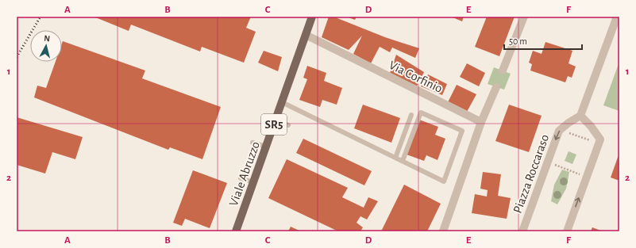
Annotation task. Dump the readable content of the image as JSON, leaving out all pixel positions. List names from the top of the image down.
{
  "streets": {
    "main road": ["SR5", "Viale Abruzzo"],
    "street": ["Via Corfinio", "Piazza Roccaraso"]
  },
  "crossings": [
    ["Via Corfinio", "Viale Abruzzo"]
  ],
  "one_way": ["Piazza Roccaraso"],
  "scale_bar": "50 m",
  "north": "top",
  "grid": {
    "columns": [
      "A",
      "B",
      "C",
      "D",
      "E",
      "F"
    ],
    "rows": ["1", "2"]
  }
}
